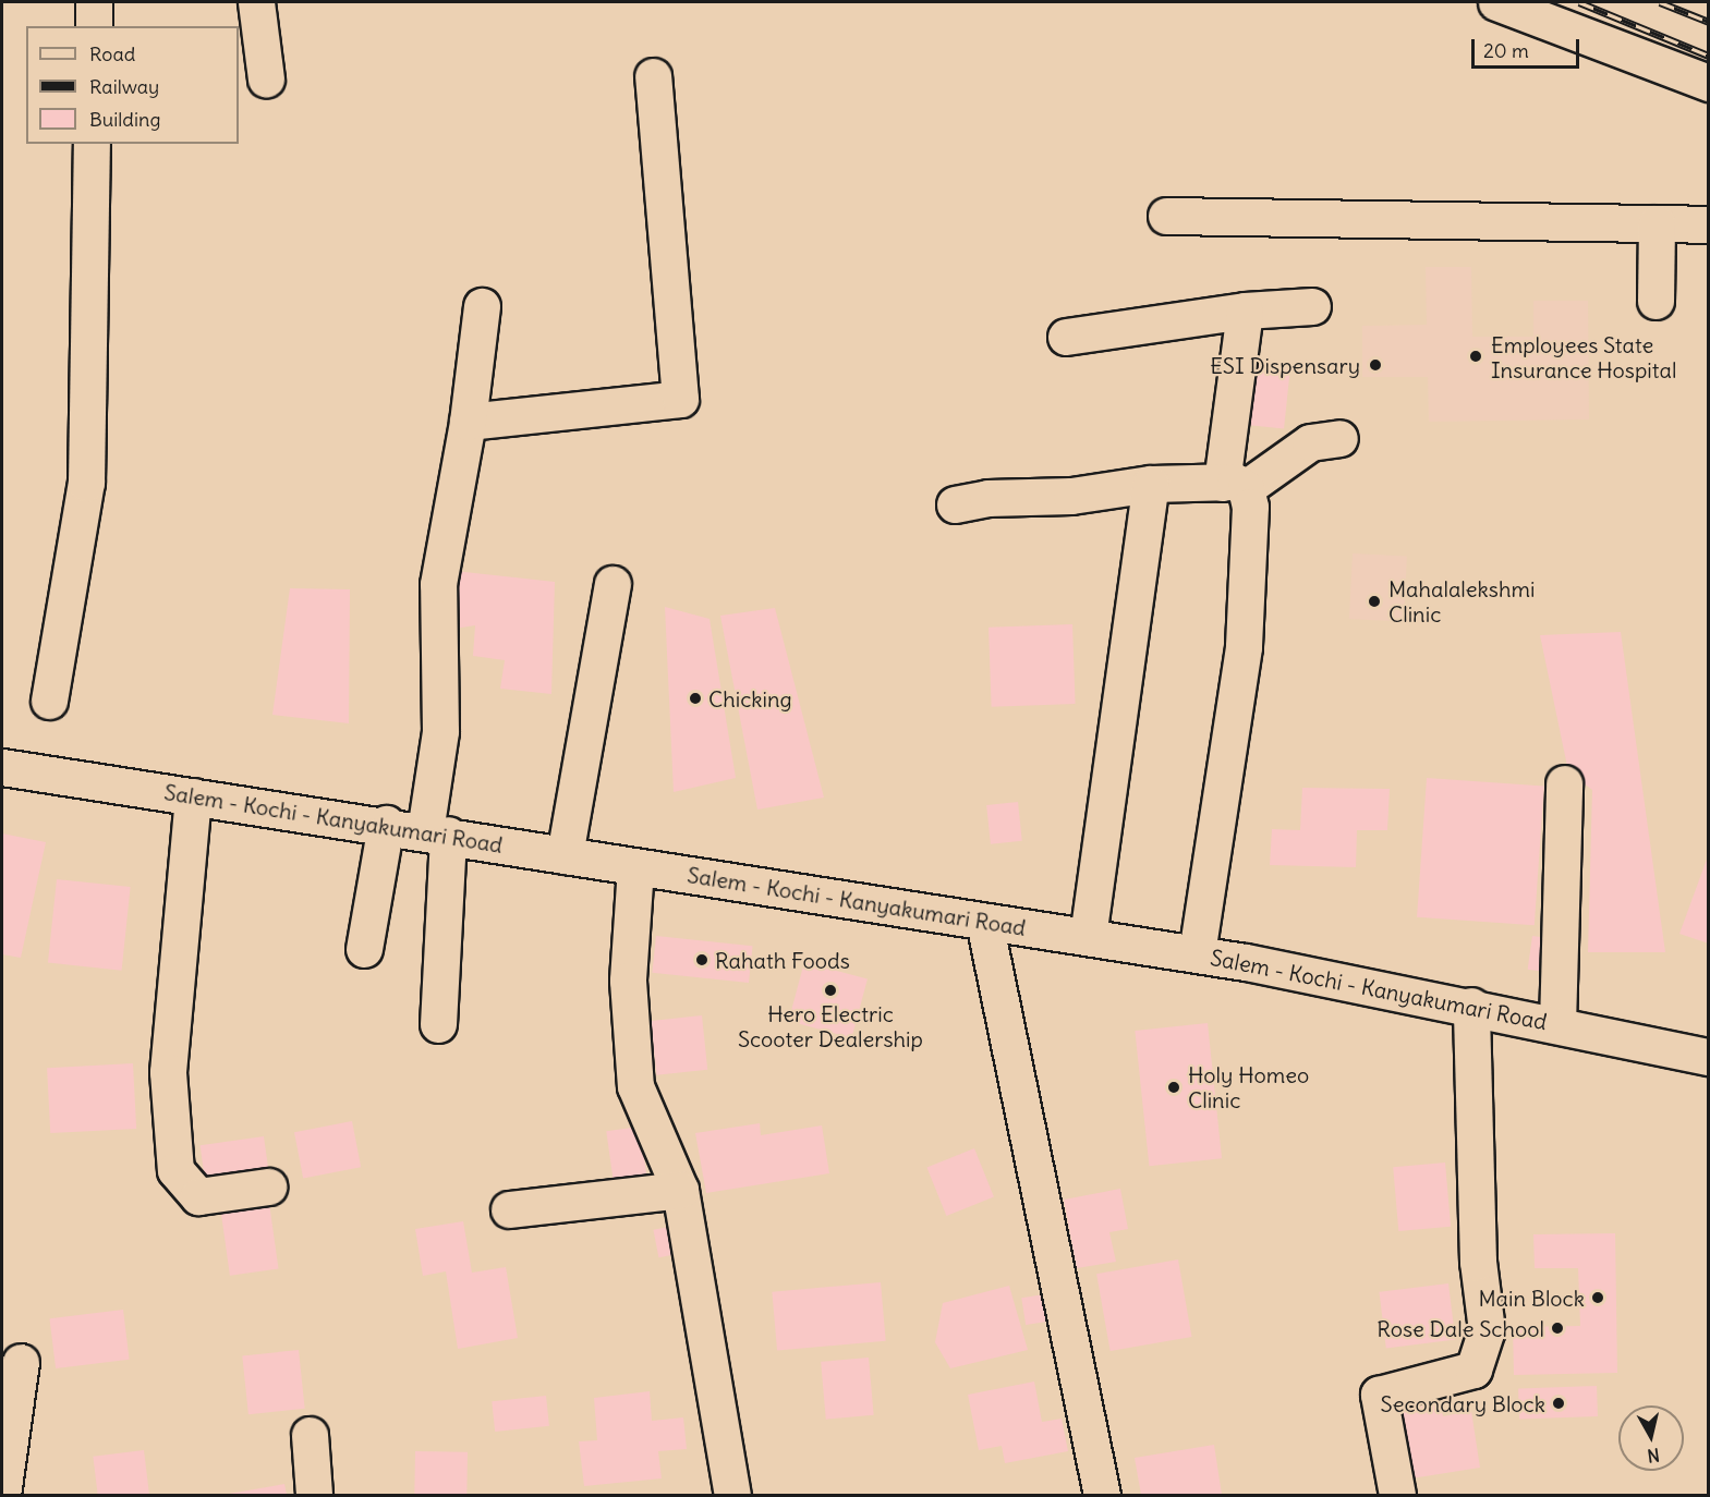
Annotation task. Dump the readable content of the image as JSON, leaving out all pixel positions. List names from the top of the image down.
{
  "streets": {
    "street": ["Salem - Kochi - Kanyakumari Road"]
  },
  "places": [
    "Employees State Insurance Hospital",
    "ESI Dispensary",
    "Mahalalekshmi Clinic",
    "Chicking",
    "Rahath Foods",
    "Hero Electric Scooter Dealership",
    "Holy Homeo Clinic",
    "Main Block",
    "Rose Dale School",
    "Secondary Block"
  ],
  "legend": ["Road", "Railway", "Building"],
  "scale_bar": "20 m",
  "north": "bottom"
}
